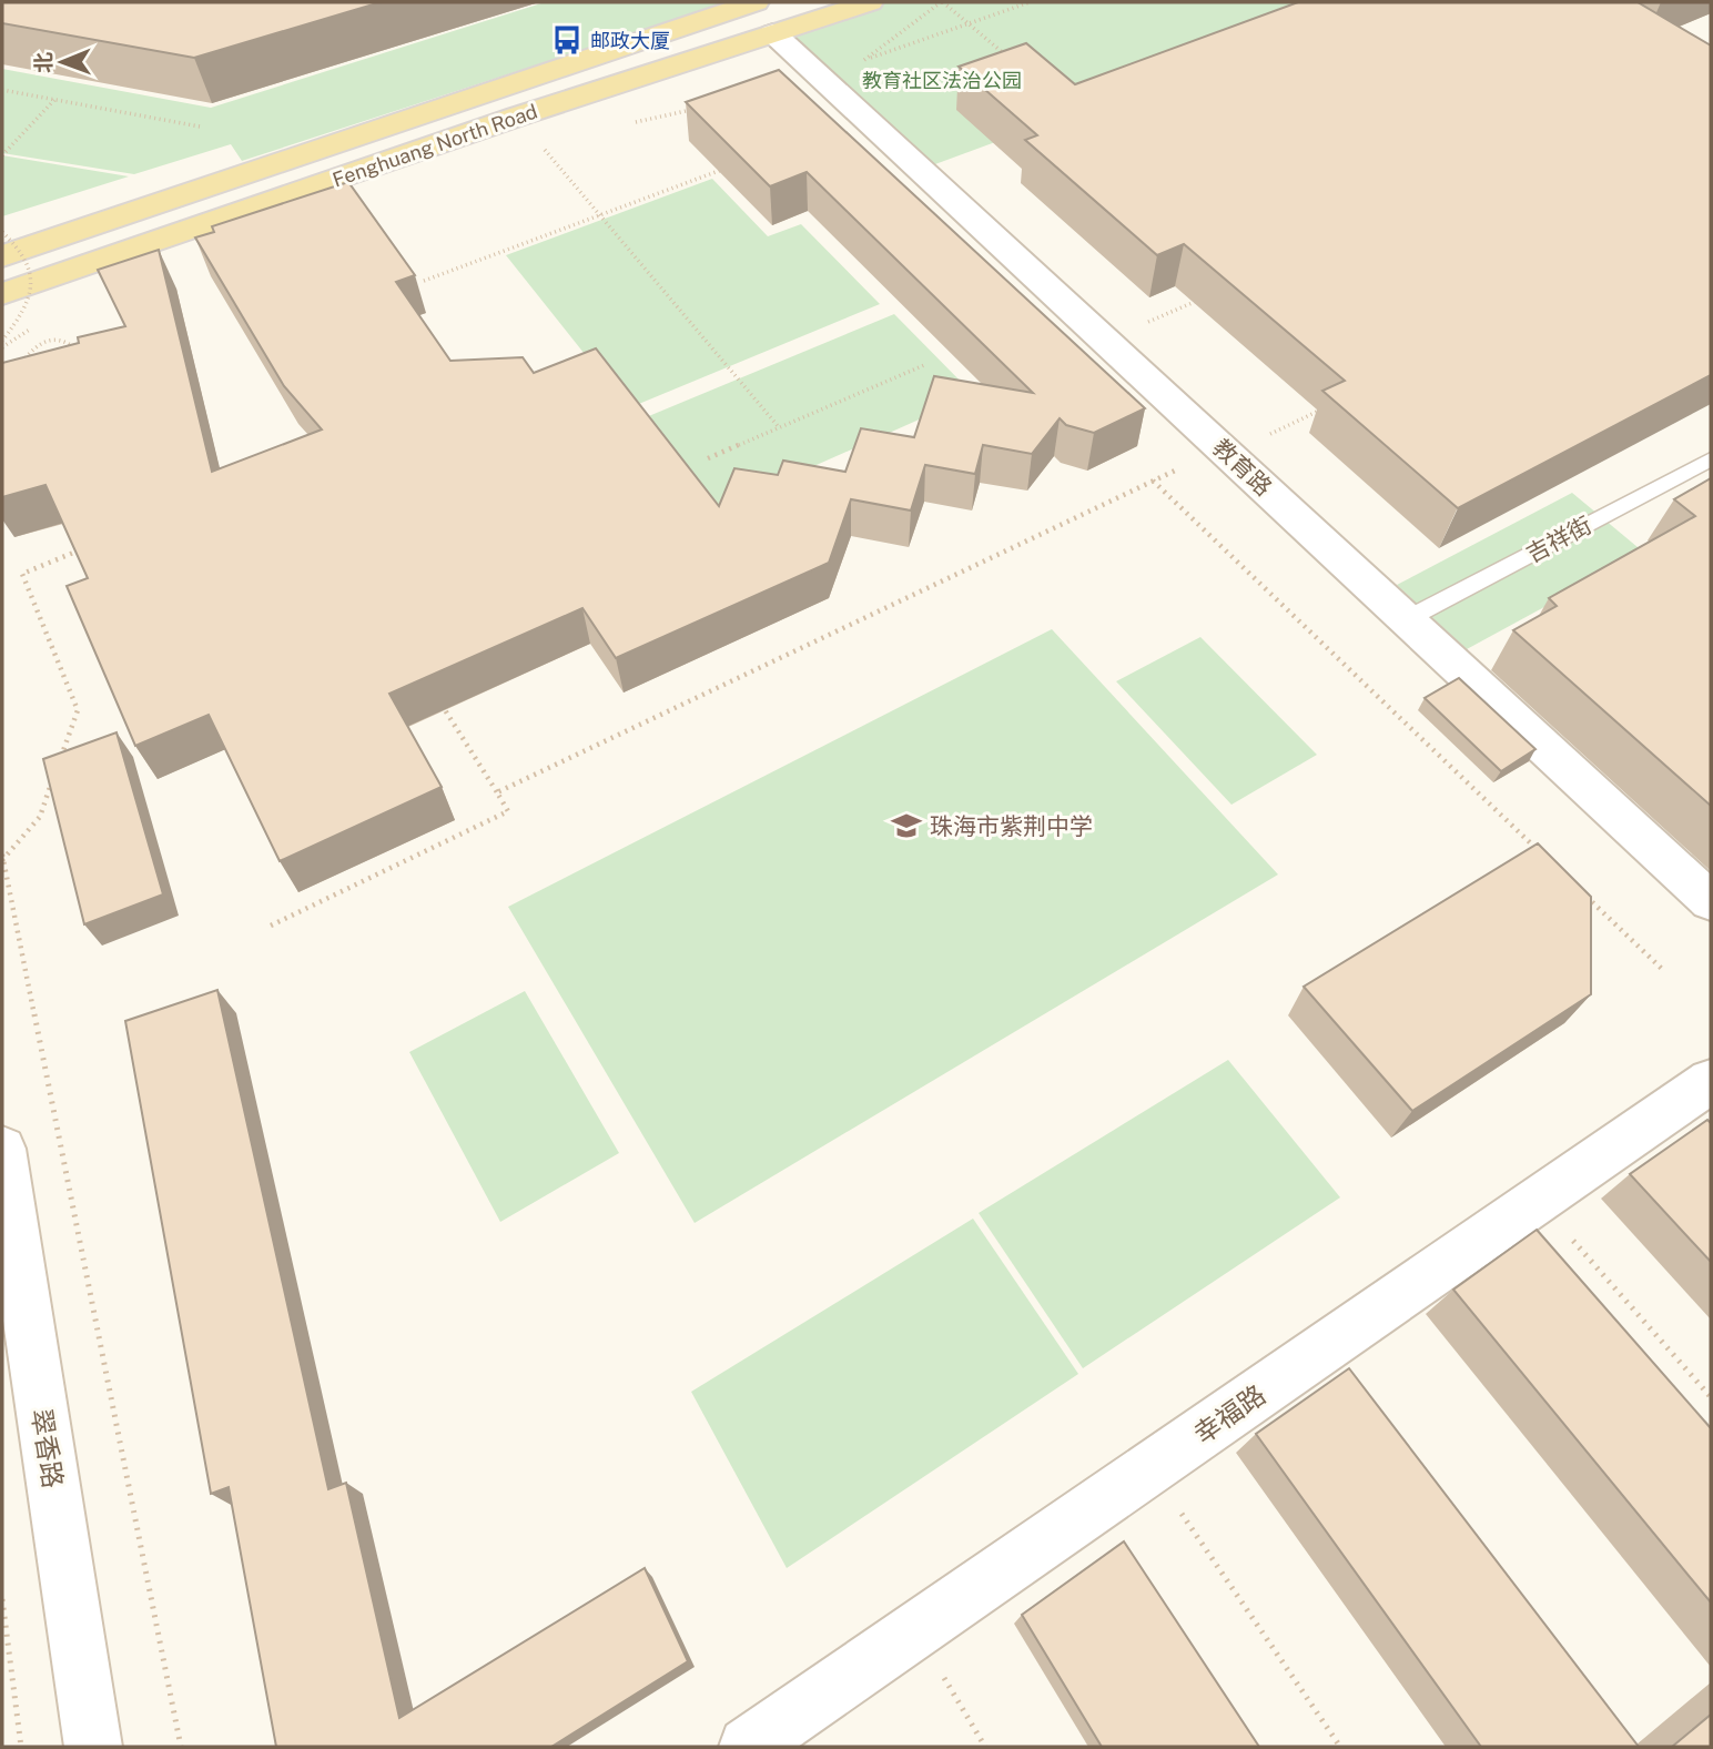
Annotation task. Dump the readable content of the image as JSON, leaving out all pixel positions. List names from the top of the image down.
{
  "streets": {
    "main road": ["Fenghuang North Road"],
    "street": ["教育路", "幸福路", "翠香路"],
    "lane": ["吉祥街"]
  },
  "crossings": [
    ["Fenghuang North Road", "教育路"],
    ["教育路", "吉祥街"]
  ],
  "parks": ["教育社区法治公园"],
  "places": {
    "bus stop": ["邮政大厦"],
    "school or university": ["珠海市紫荆中学"]
  },
  "north": "left"
}
